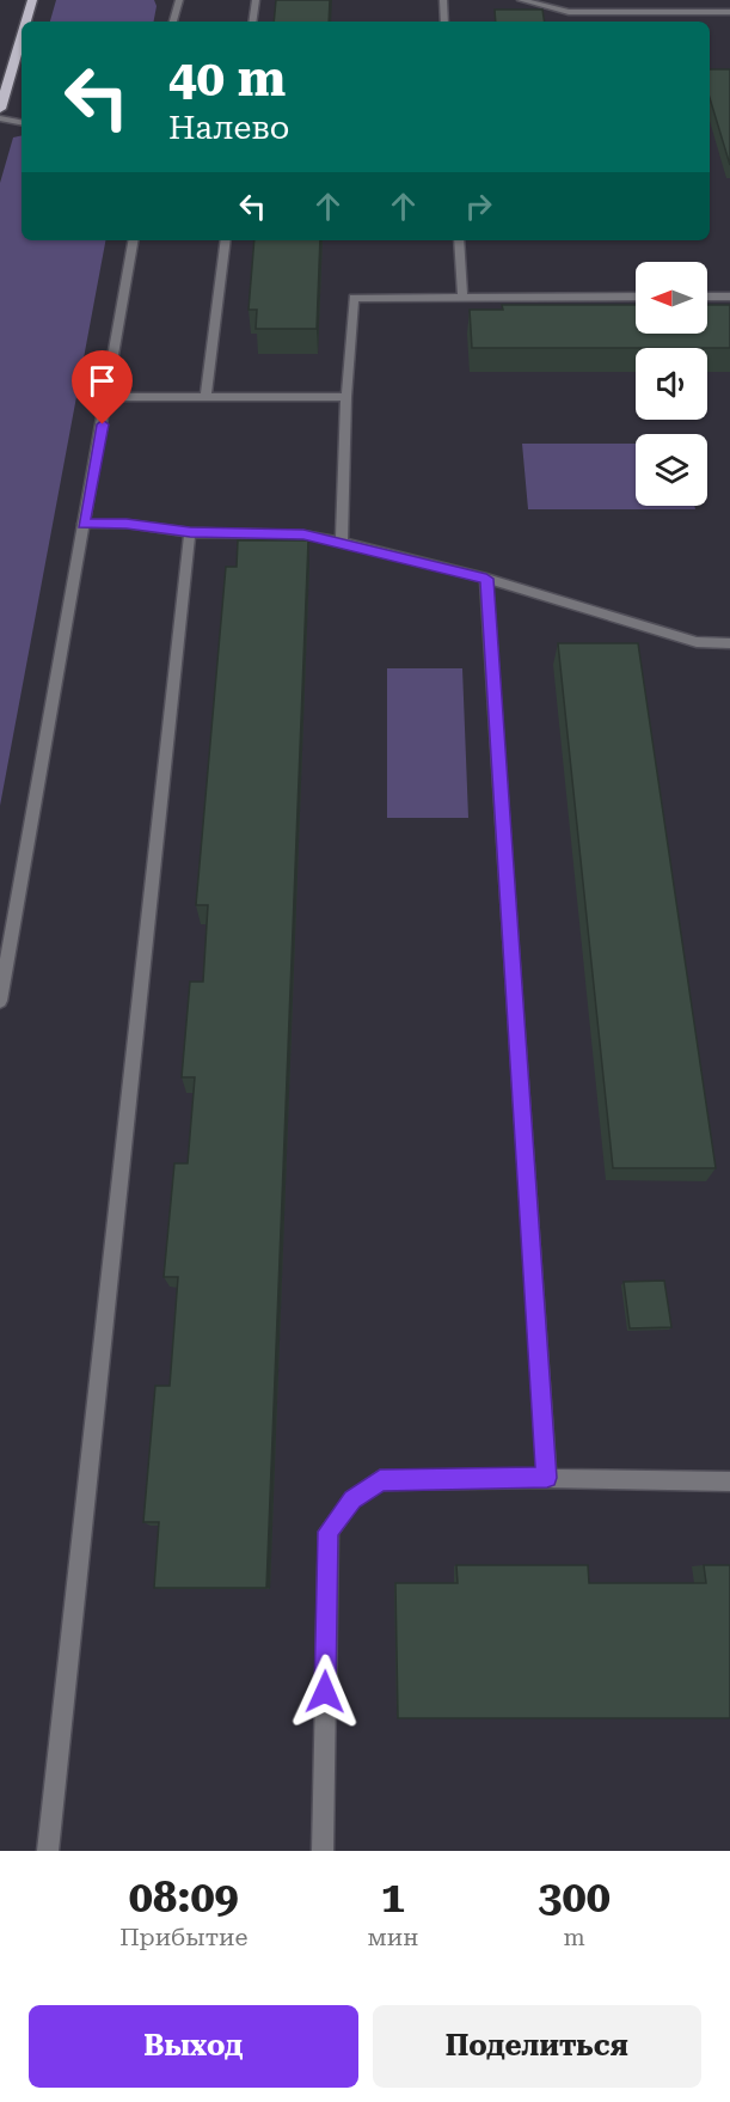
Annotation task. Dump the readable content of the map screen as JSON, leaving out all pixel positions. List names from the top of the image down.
{
  "north": "left",
  "page": {
    "turn": ["40 m", "Налево"],
    "eta": [
      "08:09",
      "Прибытие",
      "1",
      "мин",
      "300",
      "m"
    ],
    "buttons": ["Выход", "Поделиться"]
  }
}
